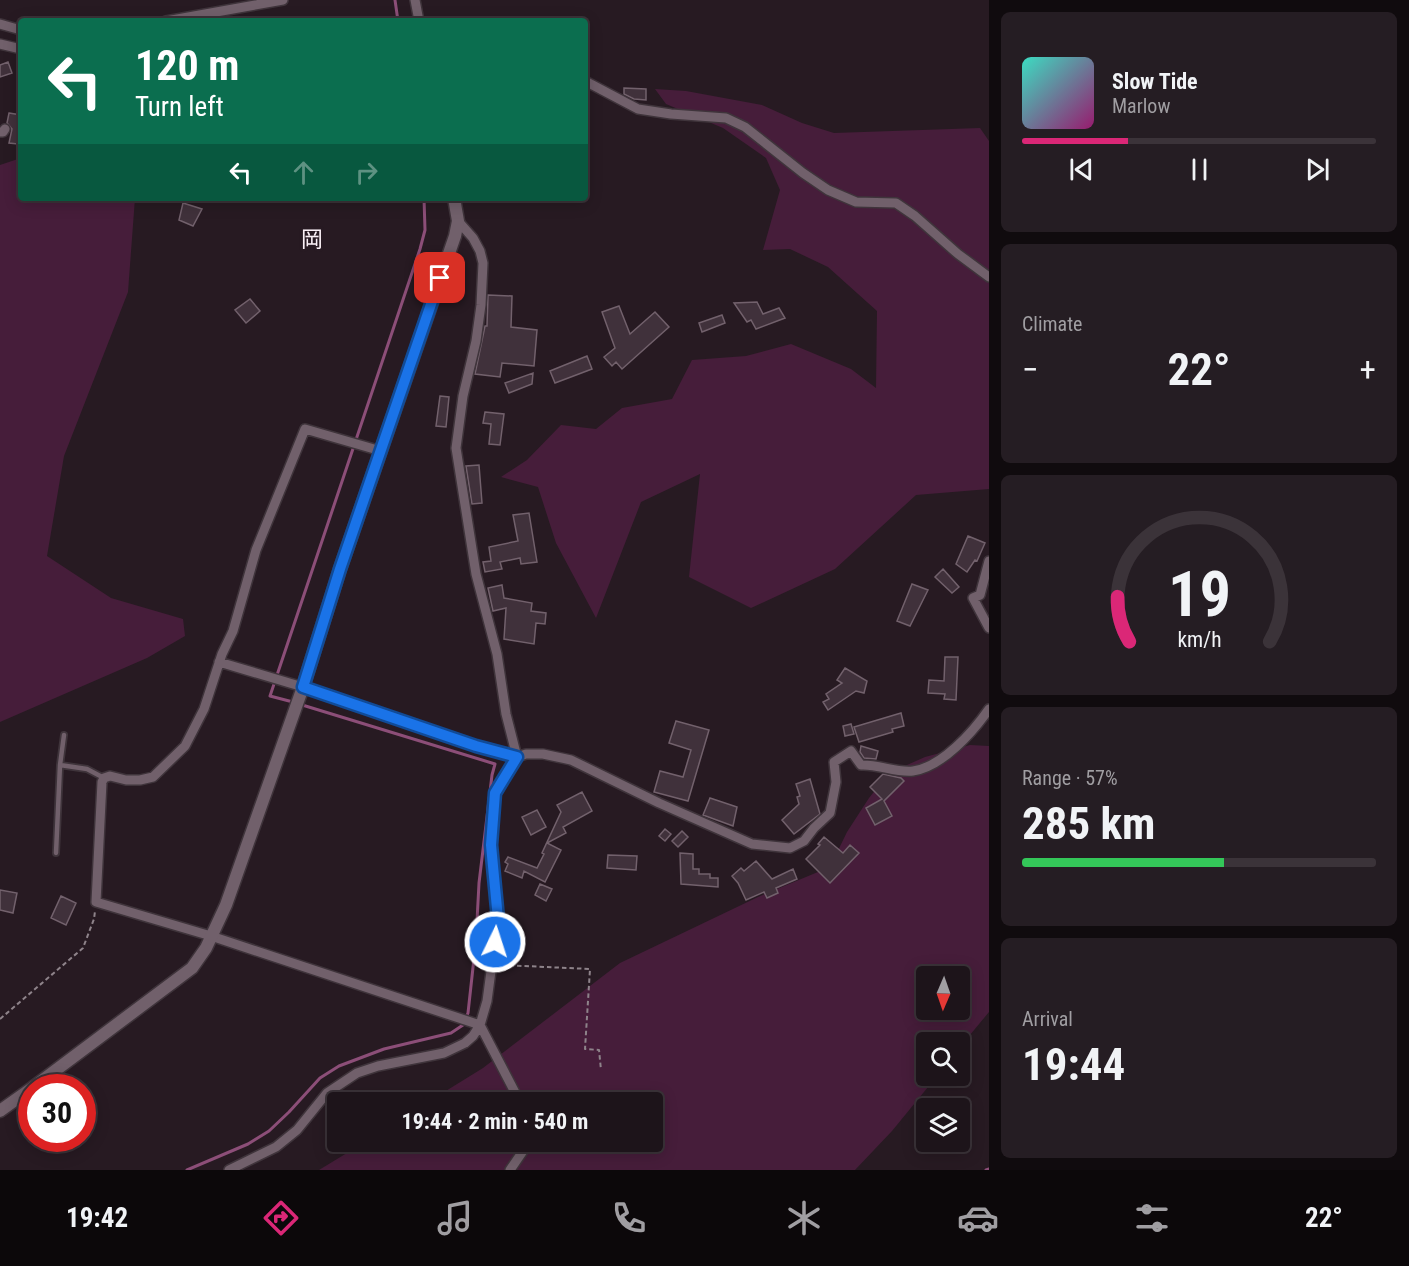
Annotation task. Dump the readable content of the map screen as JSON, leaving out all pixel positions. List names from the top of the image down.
{
  "districts": ["岡"],
  "north": "bottom",
  "page": {
    "turn": ["120 m", "Turn left"],
    "song": ["Slow Tide", "Marlow"],
    "tile": [
      "Climate",
      ["Range · 57%", "285 km"],
      ["Arrival", "19:44"]
    ],
    "heat": ["−", "22°", "+"],
    "limit": "30",
    "trip": "19:44 · 2 min · 540 m",
    "tabs": ["19:42", "22°"],
    "gauge": ["19", "km/h"]
  }
}
